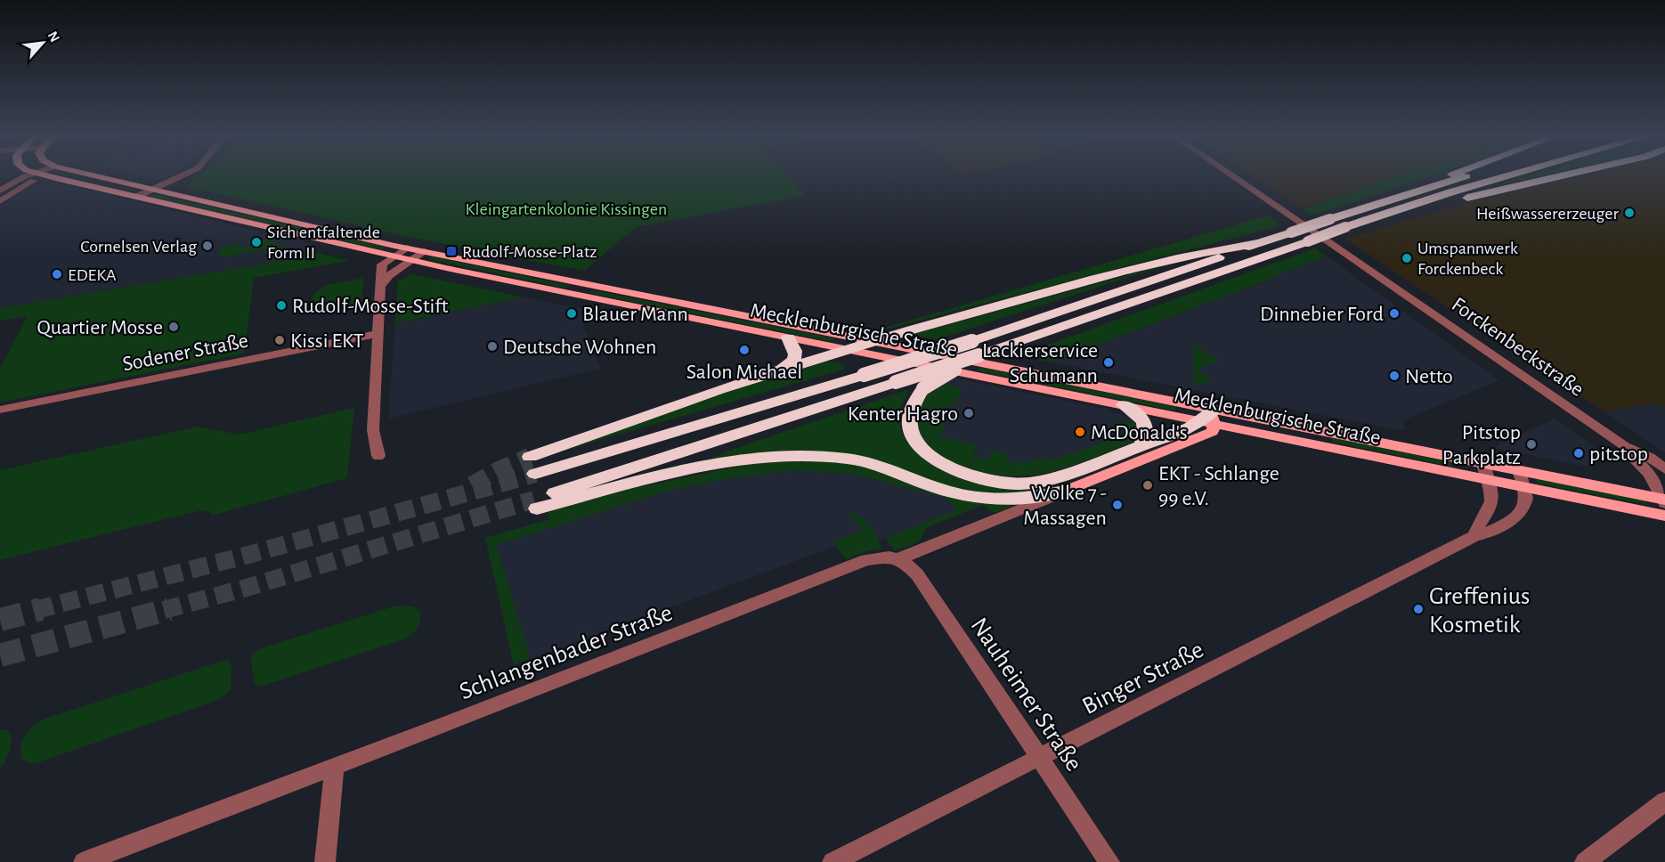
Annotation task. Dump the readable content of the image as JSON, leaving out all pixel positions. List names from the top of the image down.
{
  "streets": {
    "main road": ["Mecklenburgische Straße"],
    "street": [
      "Forckenbeckstraße",
      "Sodener Straße",
      "Schlangenbader Straße",
      "Binger Straße",
      "Nauheimer Straße"
    ]
  },
  "crossings": [
    ["Mecklenburgische Straße", "Forckenbeckstraße"],
    ["Mecklenburgische Straße", "Binger Straße"],
    ["Schlangenbader Straße", "Nauheimer Straße"],
    ["Binger Straße", "Nauheimer Straße"]
  ],
  "parks": ["Kleingartenkolonie Kissingen"],
  "places": {
    "other": [
      "Heißwassererzeuger",
      "Sich entfaltende Form II",
      "Cornelsen Verlag",
      "Umspannwerk Forckenbeck",
      "EDEKA",
      "Rudolf-Mosse-Stift",
      "Blauer Mann",
      "Dinnebier Ford",
      "Quartier Mosse",
      "Kissi EKT",
      "Deutsche Wohnen",
      "Salon Michael",
      "Lackierservice Schumann",
      "Netto",
      "Kenter Hagro",
      "McDonald's",
      "Pitstop Parkplatz",
      "pitstop",
      "EKT - Schlange 99 e.V.",
      "Wolke 7 - Massagen",
      "Greffenius Kosmetik"
    ],
    "transit": ["Rudolf-Mosse-Platz"]
  },
  "north": "top right"
}
